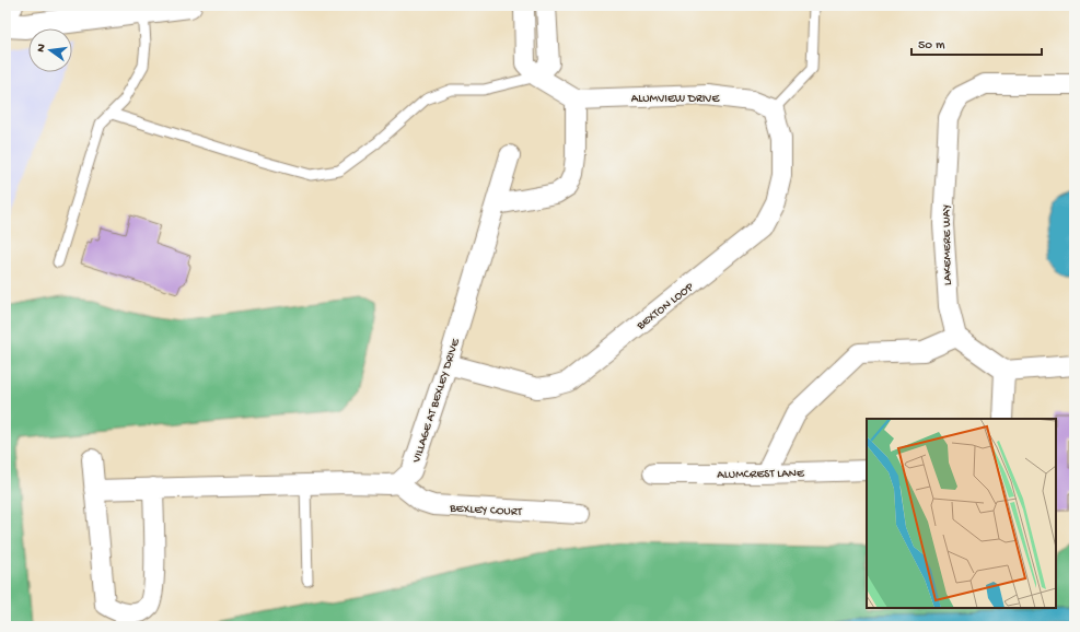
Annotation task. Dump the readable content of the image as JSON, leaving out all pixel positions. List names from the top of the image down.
{
  "streets": {
    "street": [
      "ALUMVIEW DRIVE",
      "LAKEMERE WAY",
      "BEXTON LOOP",
      "VILLAGE AT BEXLEY DRIVE",
      "ALUMCREST LANE",
      "BEXLEY COURT"
    ]
  },
  "crossings": [
    ["ALUMVIEW DRIVE", "BEXTON LOOP"],
    ["BEXTON LOOP", "VILLAGE AT BEXLEY DRIVE"],
    ["VILLAGE AT BEXLEY DRIVE", "BEXLEY COURT"]
  ],
  "scale_bar": "50 m",
  "north": "left"
}
